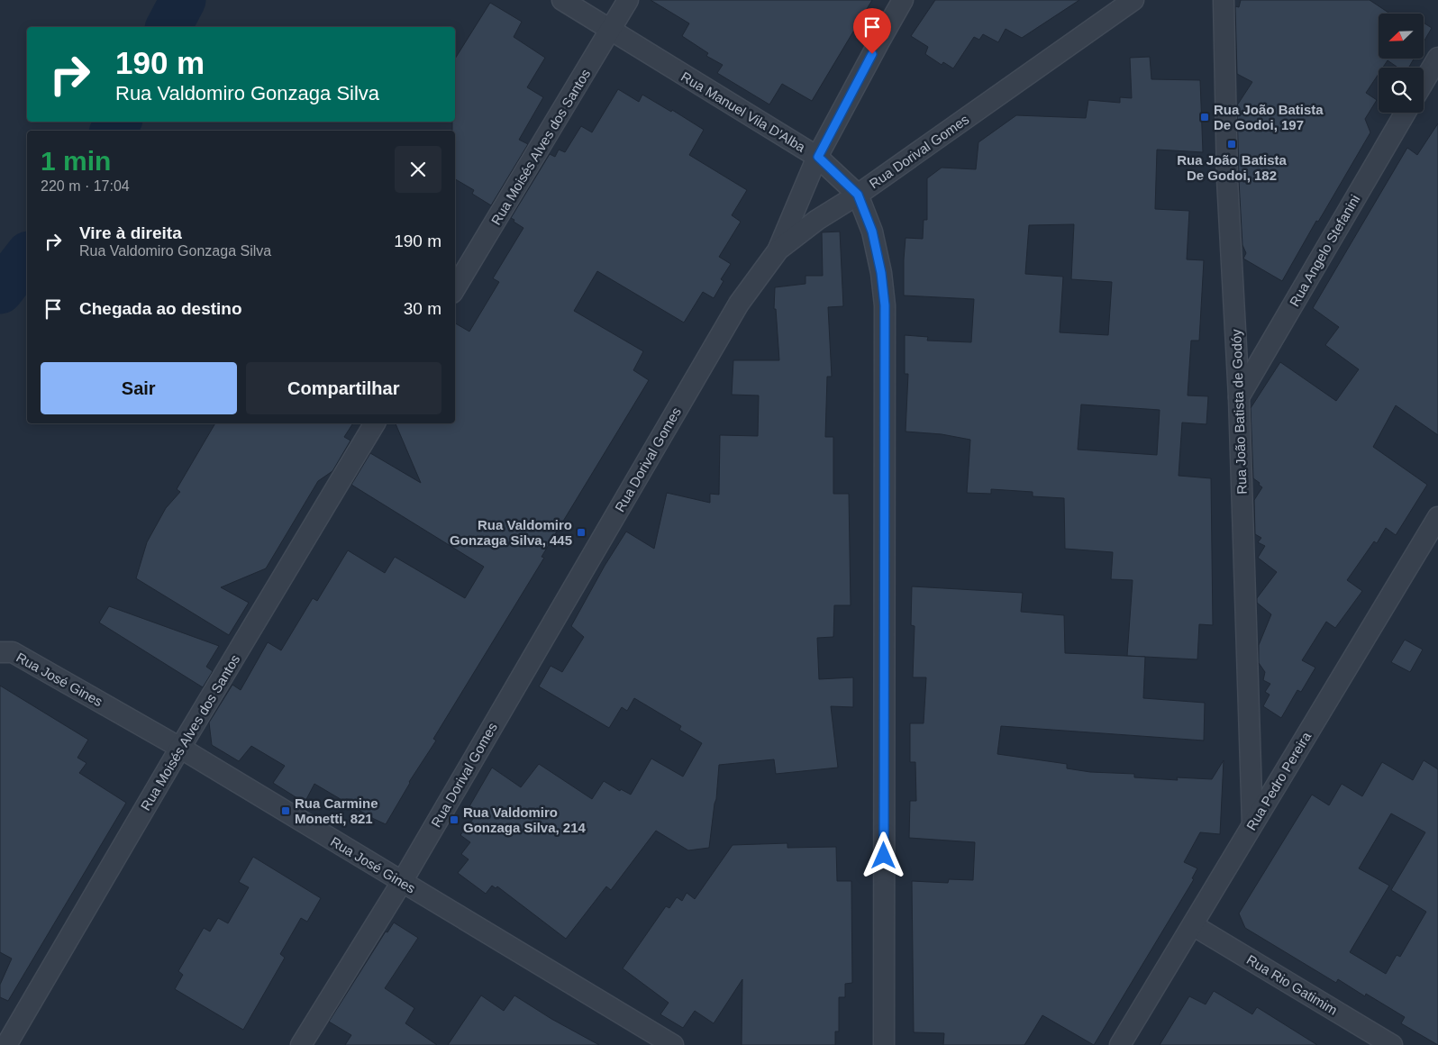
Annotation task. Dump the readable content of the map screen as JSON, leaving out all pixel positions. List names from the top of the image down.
{
  "streets": {
    "street": [
      "Rua Manuel Vila D'Alba",
      "Rua Moisés Alves dos Santos",
      "Rua Dorival Gomes",
      "Rua Angelo Stefanini",
      "Rua João Batista de Godóy",
      "Rua José Gines",
      "Rua Pedro Pereira",
      "Rua Rio Gatimim"
    ]
  },
  "crossings": [
    ["Rua Manuel Vila D'Alba", "Rua Moisés Alves dos Santos"],
    ["Rua Manuel Vila D'Alba", "Rua Dorival Gomes"],
    ["Rua Moisés Alves dos Santos", "Rua José Gines"],
    ["Rua Dorival Gomes", "Rua José Gines"],
    ["Rua Angelo Stefanini", "Rua João Batista de Godóy"],
    ["Rua João Batista de Godóy", "Rua Pedro Pereira"],
    ["Rua Pedro Pereira", "Rua Rio Gatimim"]
  ],
  "places": {
    "transit": [
      "Rua João Batista De Godoi, 197",
      "Rua João Batista De Godoi, 182",
      "Rua Valdomiro Gonzaga Silva, 445",
      "Rua Carmine Monetti, 821",
      "Rua Valdomiro Gonzaga Silva, 214"
    ]
  },
  "north": "bottom left",
  "page": {
    "turn": ["190 m", "Rua Valdomiro Gonzaga Silva"],
    "heading": ["1 min", "220 m · 17:04"],
    "list": [
      {
        "name": "Vire à direita",
        "note": "Rua Valdomiro Gonzaga Silva",
        "value": "190 m"
      },
      {
        "name": "Chegada ao destino",
        "value": "30 m"
      }
    ],
    "buttons": ["Sair", "Compartilhar"]
  }
}
